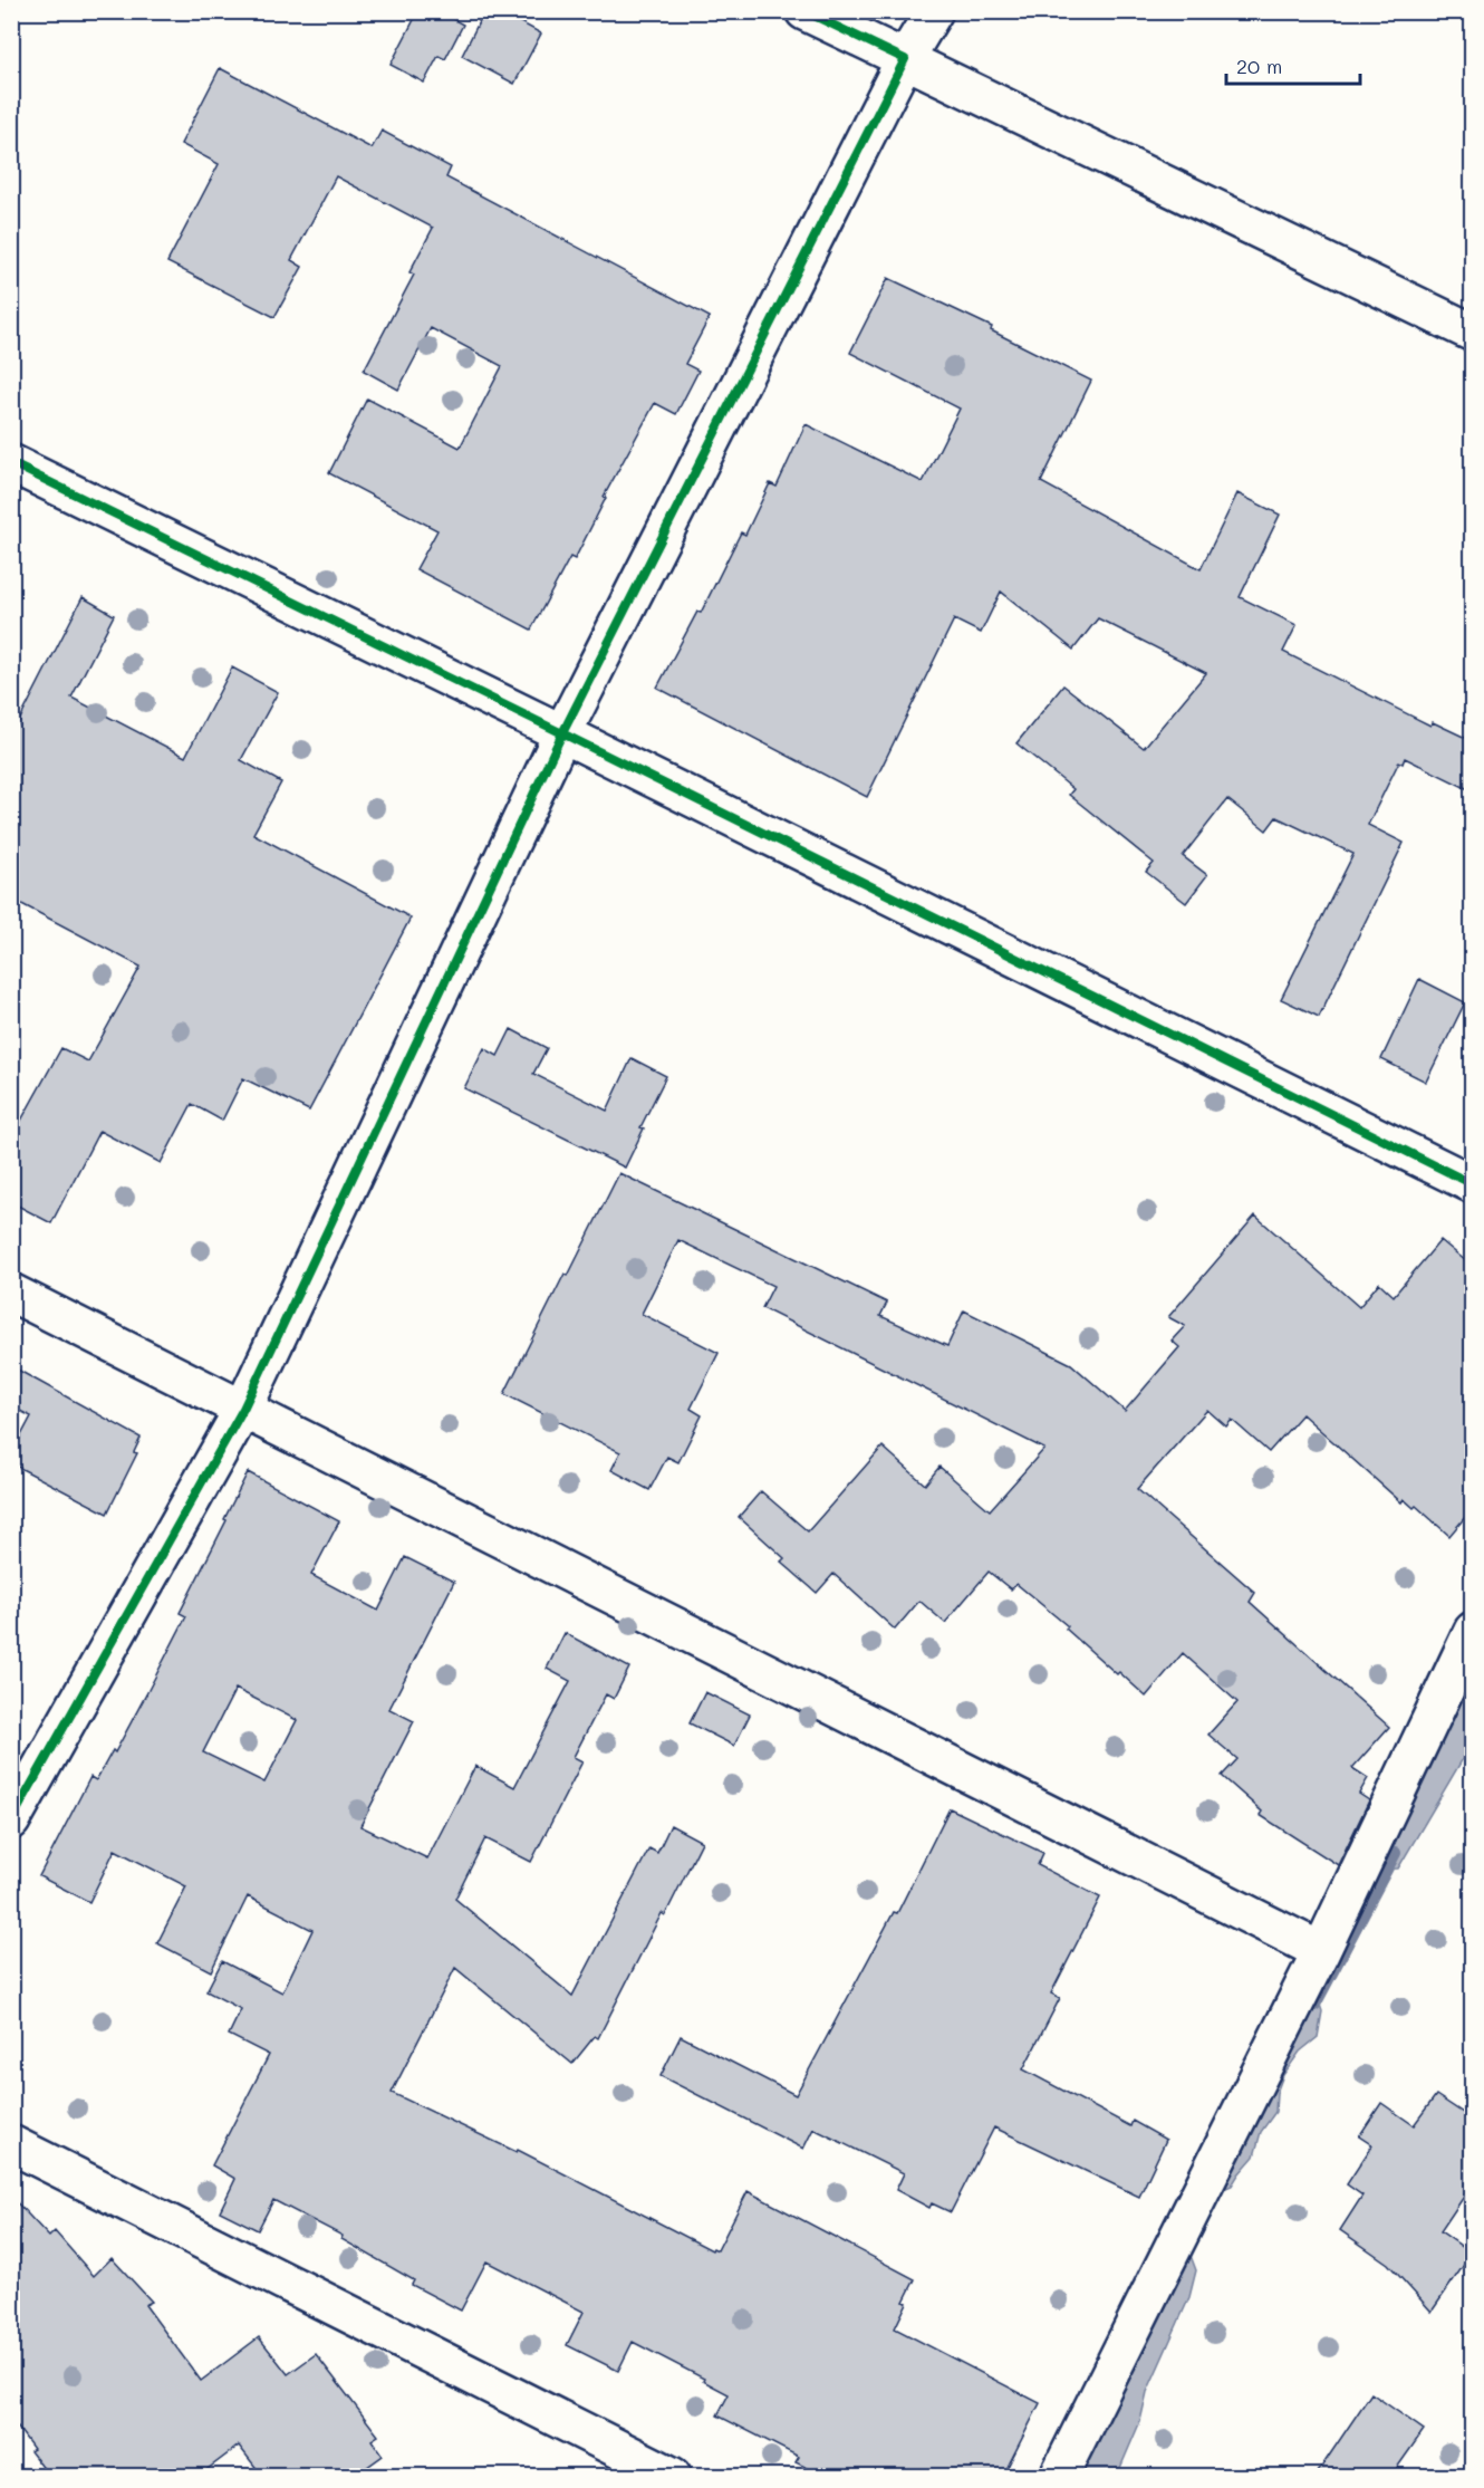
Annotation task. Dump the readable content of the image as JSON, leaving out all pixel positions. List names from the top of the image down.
{
  "scale_bar": "20 m"
}
